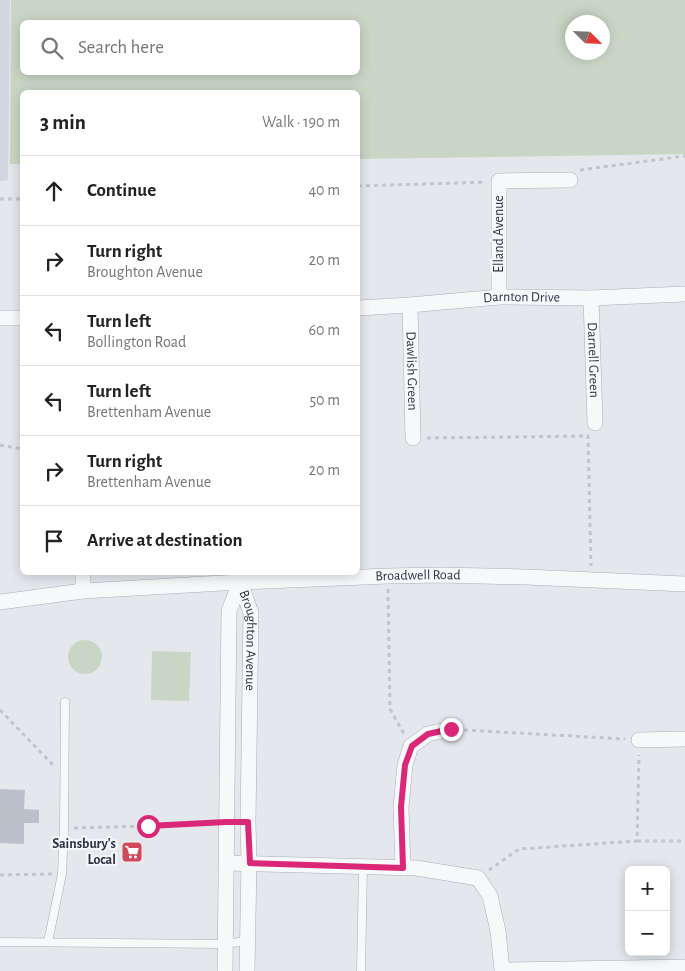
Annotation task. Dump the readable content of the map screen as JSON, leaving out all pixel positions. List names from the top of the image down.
{
  "streets": {
    "street": [
      "Elland Avenue",
      "Darnton Drive",
      "Darnell Green",
      "Dawlish Green",
      "Broadwell Road",
      "Broughton Avenue"
    ]
  },
  "crossings": [
    ["Elland Avenue", "Darnton Drive"],
    ["Darnton Drive", "Darnell Green"],
    ["Darnton Drive", "Dawlish Green"],
    ["Broadwell Road", "Broughton Avenue"]
  ],
  "places": {
    "supermarket": ["Sainsbury's Local"]
  },
  "north": "bottom right",
  "page": {
    "search": "Search here",
    "heading": ["3 min", "Walk · 190 m"],
    "list": [
      ["Continue", "40 m"],
      ["Turn right", "Broughton Avenue", "20 m"],
      ["Turn left", "Bollington Road", "60 m"],
      ["Turn left", "Brettenham Avenue", "50 m"],
      ["Turn right", "Brettenham Avenue", "20 m"],
      "Arrive at destination"
    ],
    "map_buttons": ["+", "−"]
  }
}
